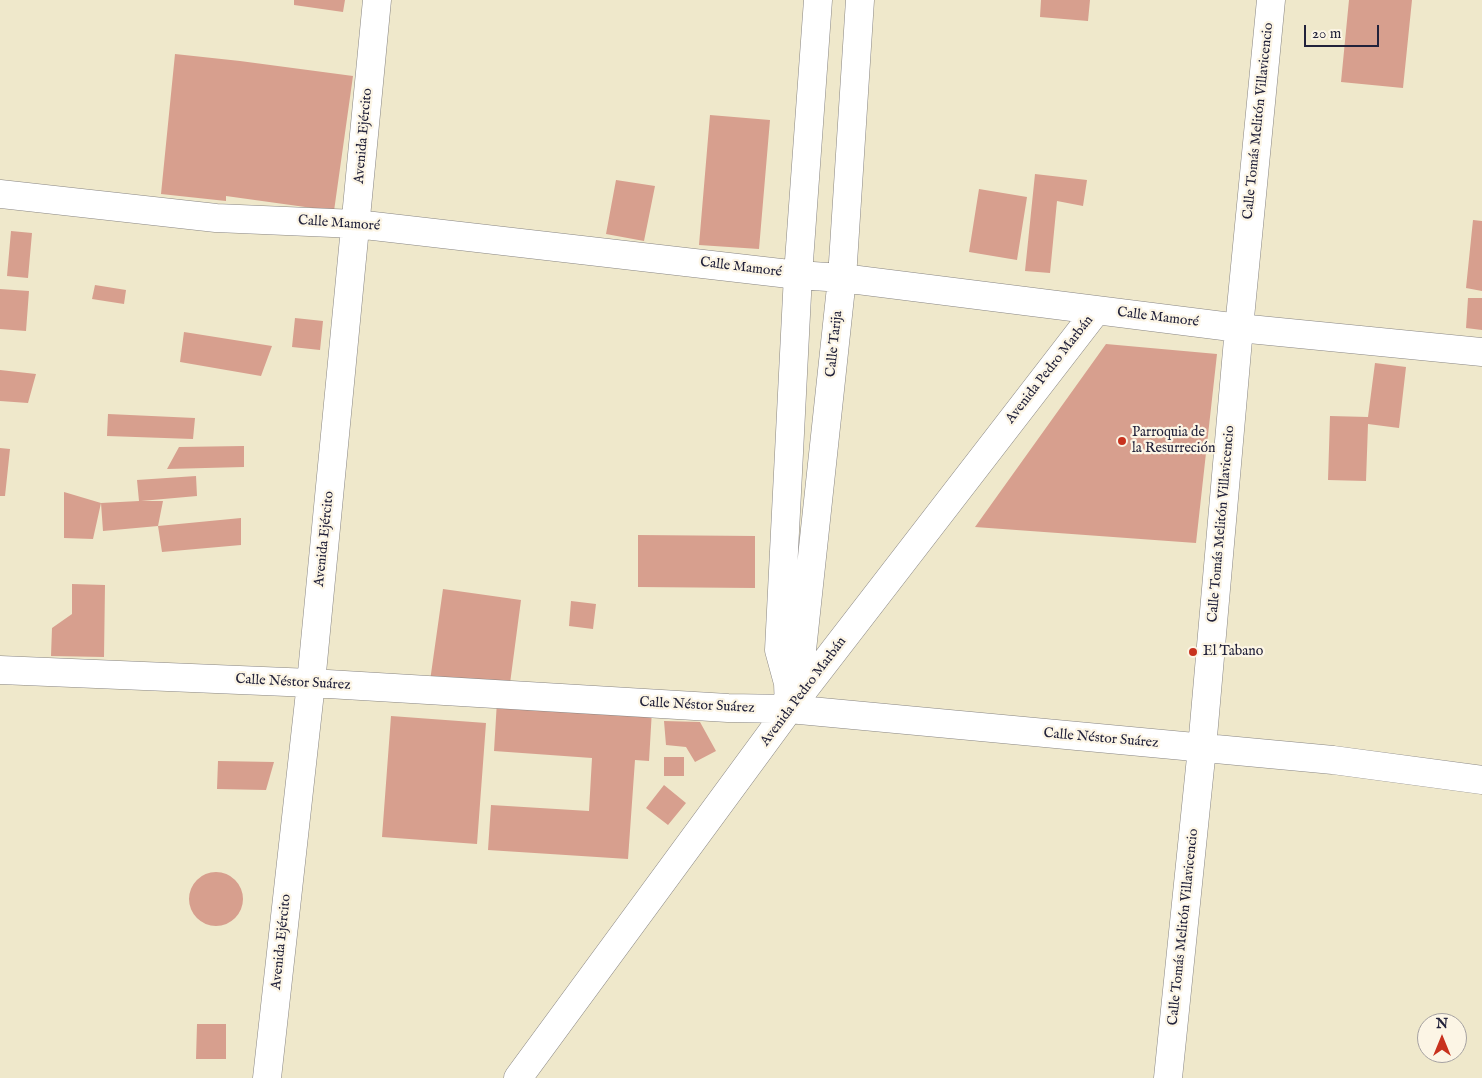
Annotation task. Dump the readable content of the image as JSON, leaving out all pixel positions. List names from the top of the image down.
{
  "streets": {
    "street": [
      "Calle Tomás Melitón Villavicencio",
      "Avenida Ejército",
      "Calle Mamoré",
      "Calle Tarija",
      "Avenida Pedro Marbán",
      "Calle Néstor Suárez"
    ]
  },
  "crossings": [
    ["Calle Tomás Melitón Villavicencio", "Calle Mamoré"],
    ["Calle Tomás Melitón Villavicencio", "Calle Néstor Suárez"],
    ["Avenida Ejército", "Calle Mamoré"],
    ["Avenida Ejército", "Calle Néstor Suárez"],
    ["Calle Mamoré", "Calle Tarija"],
    ["Calle Mamoré", "Avenida Pedro Marbán"],
    ["Calle Tarija", "Avenida Pedro Marbán"],
    ["Calle Tarija", "Calle Néstor Suárez"],
    ["Avenida Pedro Marbán", "Calle Néstor Suárez"]
  ],
  "places": ["Parroquia de la Resurreción", "El Tabano"],
  "scale_bar": "20 m",
  "north": "top"
}
